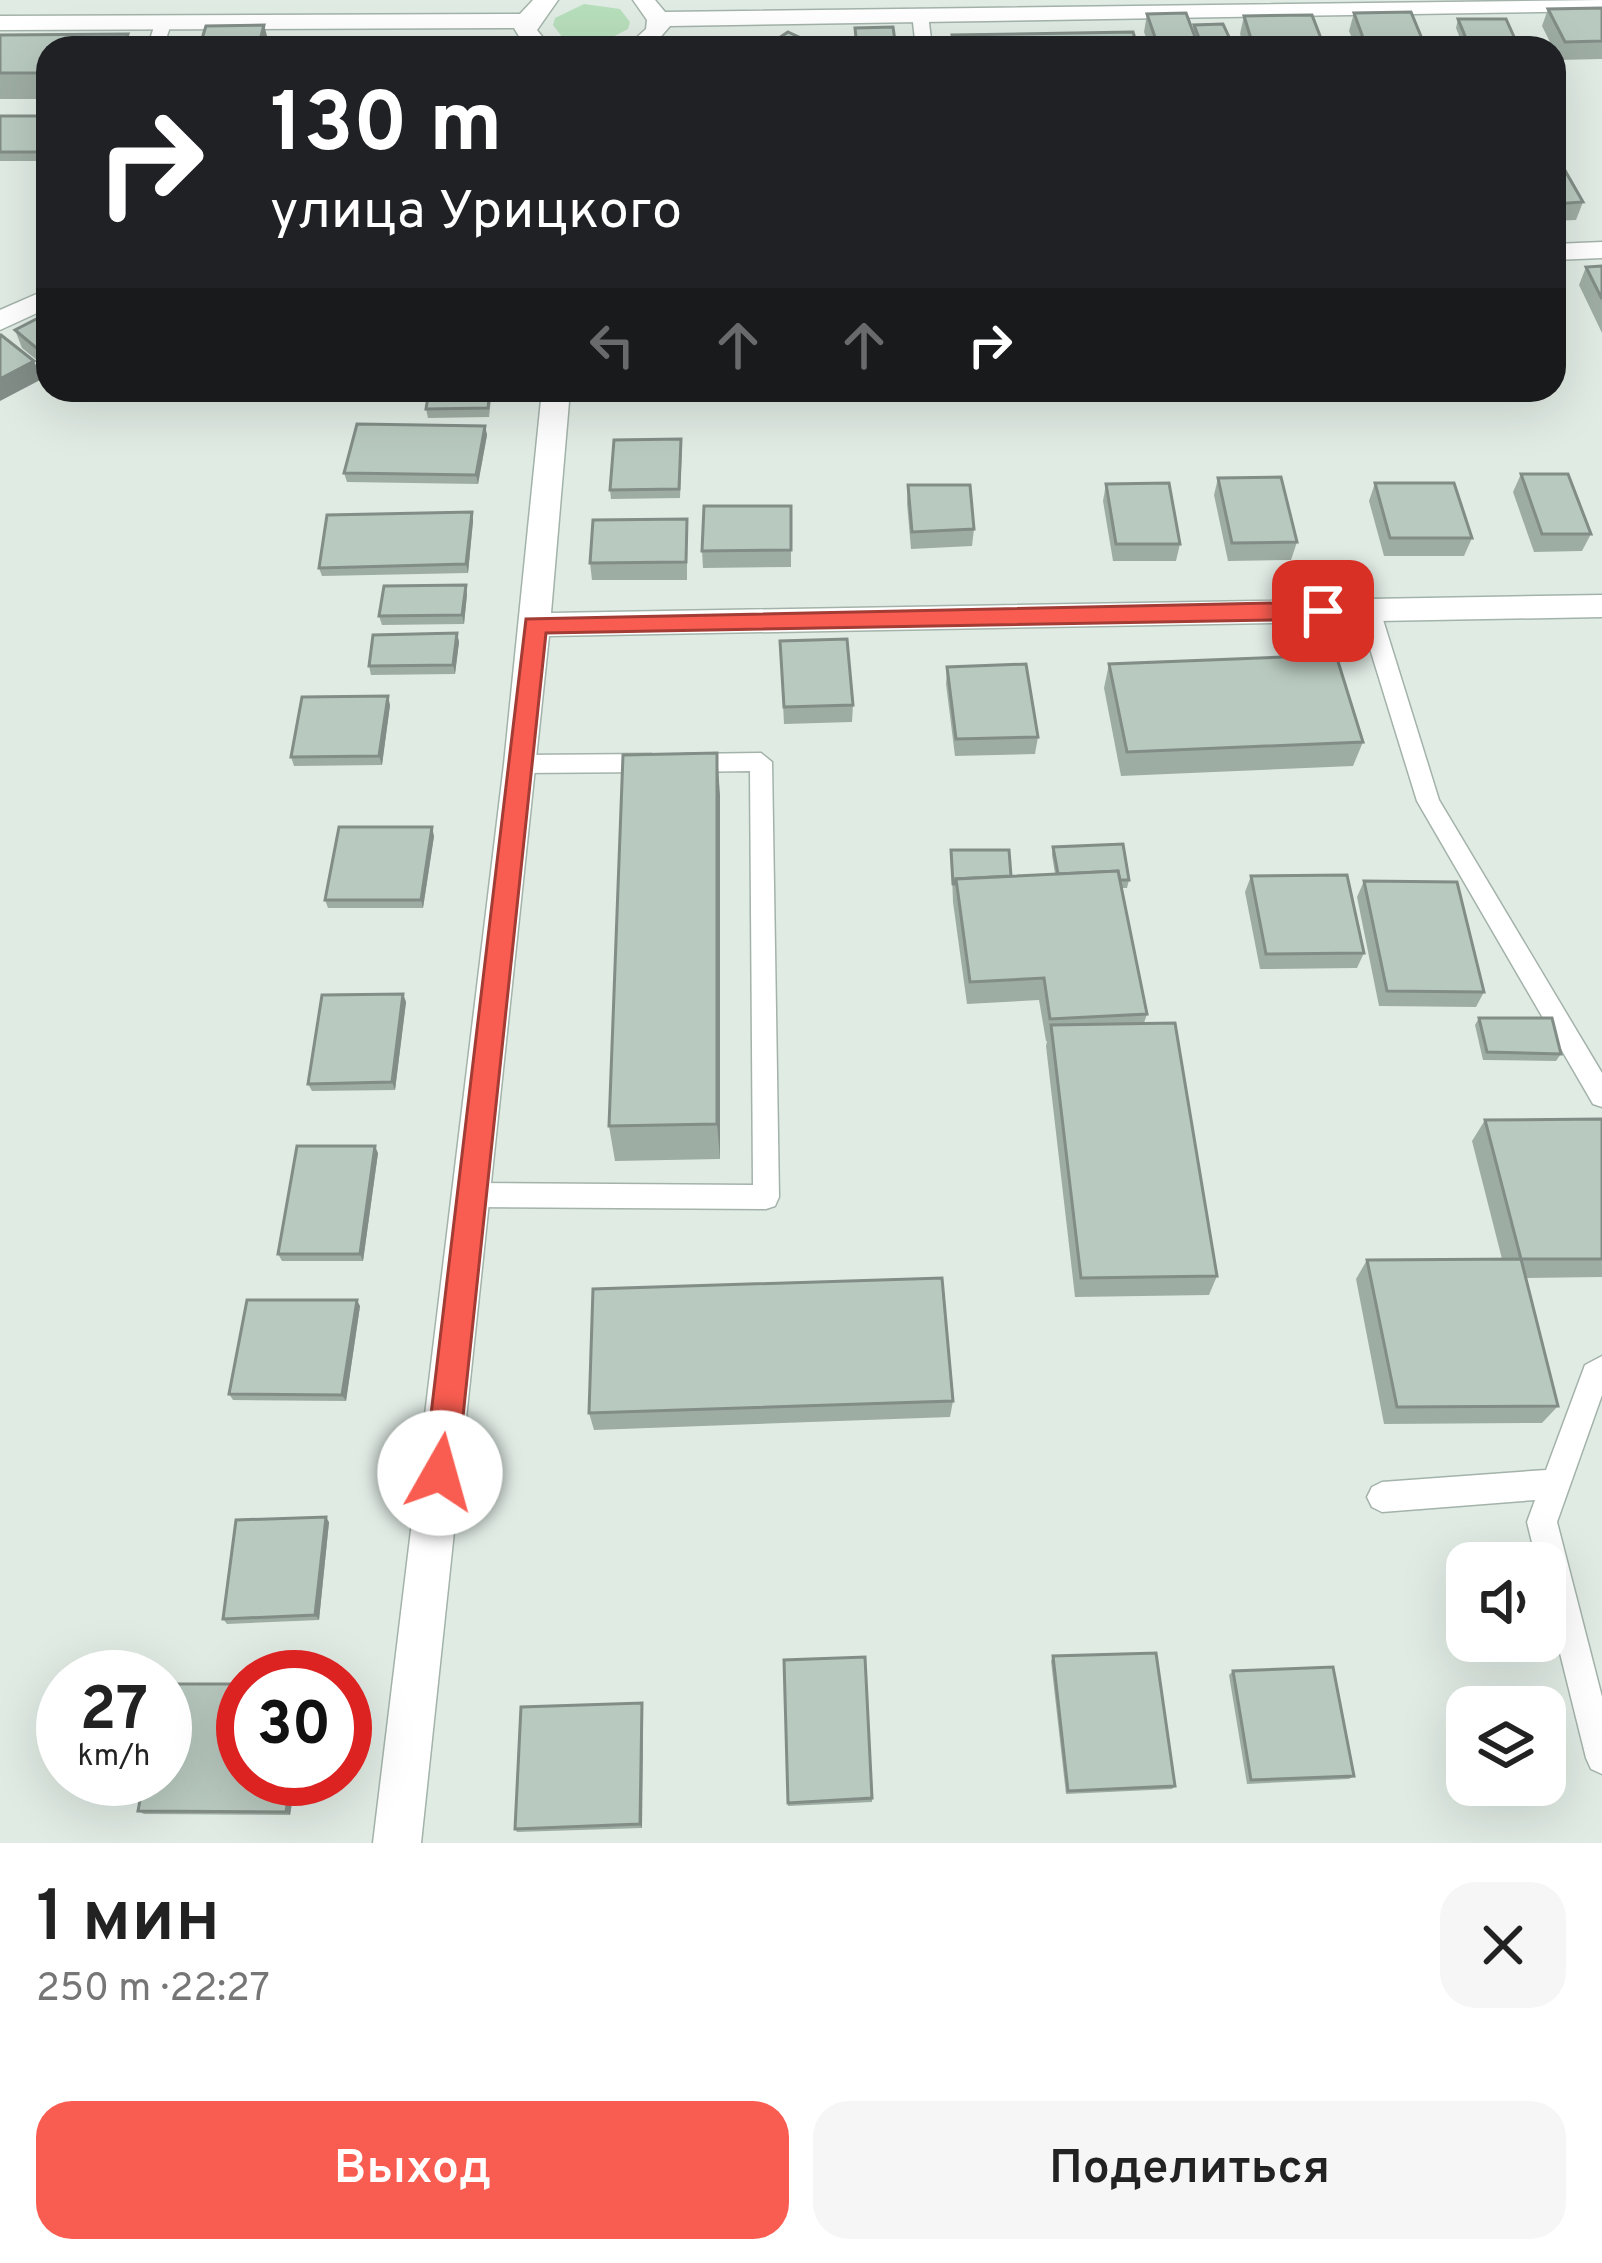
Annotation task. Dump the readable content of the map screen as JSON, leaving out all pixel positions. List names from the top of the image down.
{
  "page": {
    "turn": ["130 m", "улица Урицкого"],
    "speed": "27 km/h",
    "limit": "30",
    "heading": ["1 мин", "250 m · 22:27"],
    "buttons": ["Выход", "Поделиться"]
  }
}
